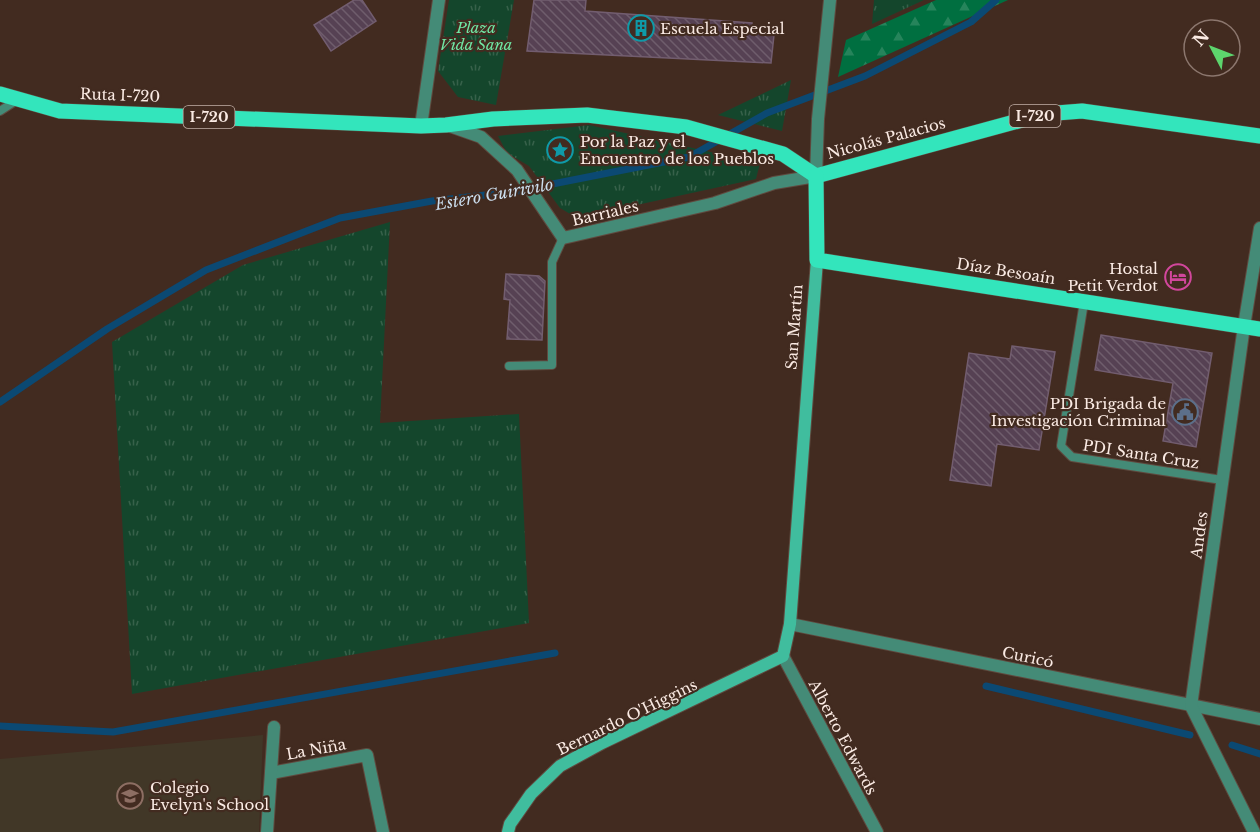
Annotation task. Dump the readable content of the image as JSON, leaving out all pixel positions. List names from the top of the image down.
{
  "streets": {
    "main road": [
      "Ruta I-720",
      "I-720",
      "Nicolás Palacios",
      "Díaz Besoaín",
      "San Martín",
      "Bernardo O'Higgins"
    ],
    "street": [
      "Barriales",
      "Andes",
      "Curicó",
      "Alberto Edwards",
      "La Niña"
    ],
    "lane": ["PDI Santa Cruz"]
  },
  "crossings": [
    ["Ruta I-720", "Nicolás Palacios"],
    ["Nicolás Palacios", "Barriales"],
    ["Nicolás Palacios", "San Martín"],
    ["Barriales", "San Martín"],
    ["Díaz Besoaín", "San Martín"],
    ["Díaz Besoaín", "PDI Santa Cruz"],
    ["Díaz Besoaín", "Andes"],
    ["San Martín", "Curicó"],
    ["San Martín", "Bernardo O'Higgins"],
    ["San Martín", "Alberto Edwards"],
    ["PDI Santa Cruz", "Andes"],
    ["Andes", "Curicó"],
    ["Bernardo O'Higgins", "Alberto Edwards"]
  ],
  "water": ["Estero Guirivilo"],
  "parks": ["Plaza Vida Sana"],
  "places": {
    "building": ["Escuela Especial"],
    "place": ["Por la Paz y el Encuentro de los Pueblos"],
    "hotel": ["Hostal Petit Verdot"],
    "public building": ["PDI Brigada de Investigación Criminal"],
    "school or university": ["Colegio Evelyn's School"]
  },
  "north": "top left"
}
